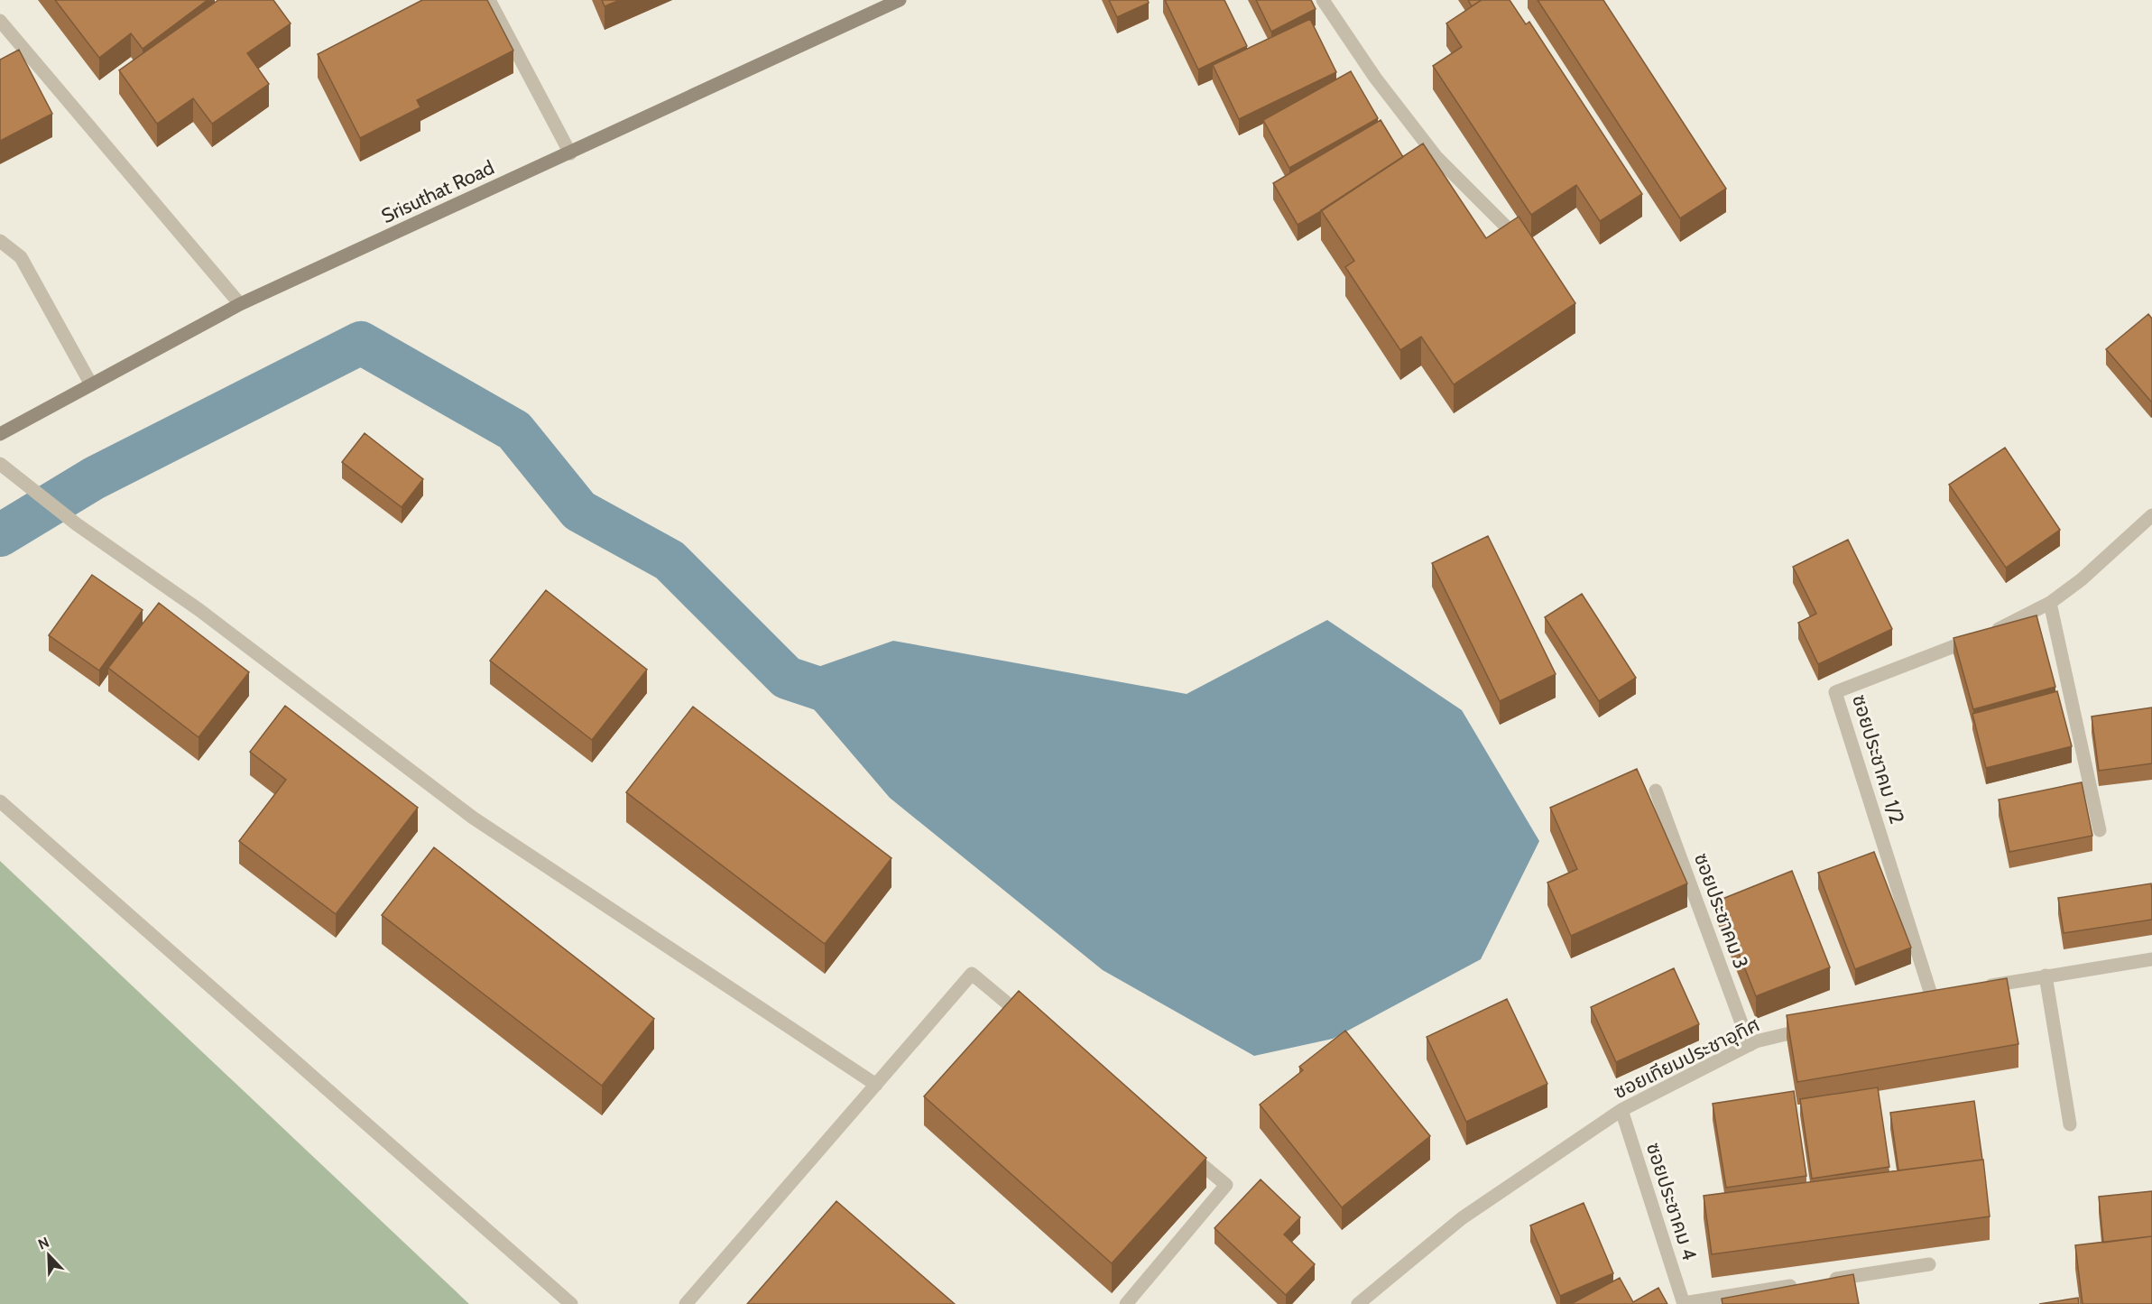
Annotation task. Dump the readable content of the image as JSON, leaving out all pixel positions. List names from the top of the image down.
{
  "streets": {
    "street": [
      "Srisuthat Road",
      "ซอยประชาคม 1/2",
      "ซอยประชาคม 3",
      "ซอยเทียมประชาอุทิศ",
      "ซอยประชาคม 4"
    ]
  },
  "crossings": [
    ["ซอยประชาคม 3", "ซอยเทียมประชาอุทิศ"],
    ["ซอยเทียมประชาอุทิศ", "ซอยประชาคม 4"]
  ],
  "north": "top left"
}
